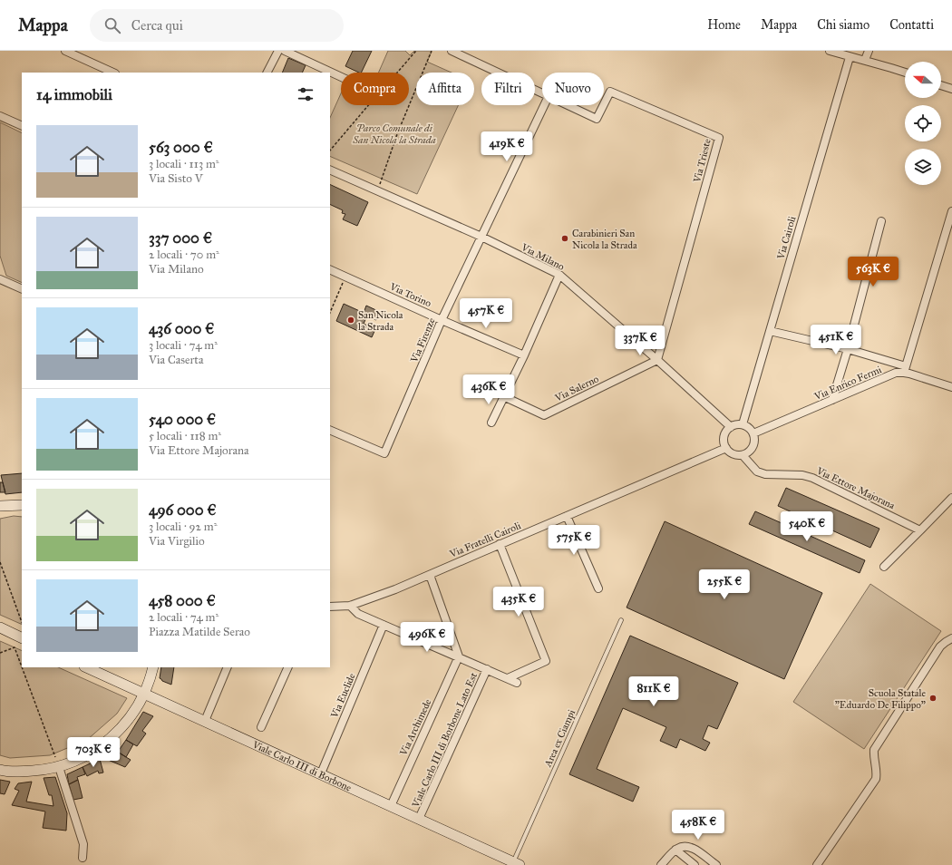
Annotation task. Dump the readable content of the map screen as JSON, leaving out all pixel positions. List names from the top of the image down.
{
  "streets": {
    "main road": ["Viale Carlo III di Borbone"],
    "street": [
      "Via Trieste",
      "Via Cairoli",
      "Via Milano",
      "Via Torino",
      "Via Firenze",
      "Via Enrico Fermi",
      "Via Salerno",
      "Via Ettore Majorana",
      "Via Fratelli Cairoli",
      "Via Euclide",
      "Via Archimede",
      "Viale Carlo III di Borbone Lato Est"
    ],
    "lane": ["Area ex Ciampi"]
  },
  "crossings": [
    ["Via Trieste", "Via Milano"],
    ["Via Trieste", "Via Salerno"],
    ["Via Cairoli", "Via Milano"],
    ["Via Cairoli", "Via Enrico Fermi"],
    ["Via Cairoli", "Via Ettore Majorana"],
    ["Via Cairoli", "Via Fratelli Cairoli"],
    ["Via Milano", "Via Firenze"],
    ["Via Milano", "Via Enrico Fermi"],
    ["Via Milano", "Via Salerno"],
    ["Via Milano", "Via Ettore Majorana"],
    ["Via Milano", "Via Fratelli Cairoli"],
    ["Via Torino", "Via Firenze"],
    ["Via Enrico Fermi", "Via Ettore Majorana"],
    ["Via Enrico Fermi", "Via Fratelli Cairoli"],
    ["Via Ettore Majorana", "Via Fratelli Cairoli"],
    ["Via Euclide", "Viale Carlo III di Borbone"],
    ["Via Archimede", "Viale Carlo III di Borbone"],
    ["Area ex Ciampi", "Viale Carlo III di Borbone"],
    ["Viale Carlo III di Borbone Lato Est", "Viale Carlo III di Borbone"]
  ],
  "parks": ["Parco Comunale di San Nicola la Strada"],
  "places": ["Carabinieri San Nicola la Strada", "San Nicola la Strada", "Scuola Statale \"Eduardo De Filippo\""],
  "north": "left",
  "page": {
    "header": "Mappa",
    "search": "Cerca qui",
    "nav": [
      "Home",
      "Mappa",
      "Chi siamo",
      "Contatti"
    ],
    "chip": [
      "Compra",
      "Affitta",
      "Filtri",
      "Nuovo"
    ],
    "heading": "14 immobili",
    "list": [
      {
        "name": "563 000 €",
        "note": "3 locali · 113 m² · Via Sisto V"
      },
      {
        "name": "337 000 €",
        "note": "2 locali · 70 m² · Via Milano"
      },
      {
        "name": "436 000 €",
        "note": "3 locali · 74 m² · Via Caserta"
      },
      {
        "name": "540 000 €",
        "note": "5 locali · 118 m² · Via Ettore Majorana"
      },
      {
        "name": "496 000 €",
        "note": "3 locali · 92 m² · Via Virgilio"
      },
      {
        "name": "458 000 €",
        "note": "2 locali · 74 m² · Piazza Matilde Serao"
      }
    ],
    "price": [
      "419K €",
      "563K €",
      "457K €",
      "451K €",
      "337K €",
      "436K €",
      "540K €",
      "575K €",
      "255K €",
      "435K €",
      "496K €",
      "811K €",
      "703K €",
      "458K €"
    ]
  }
}
